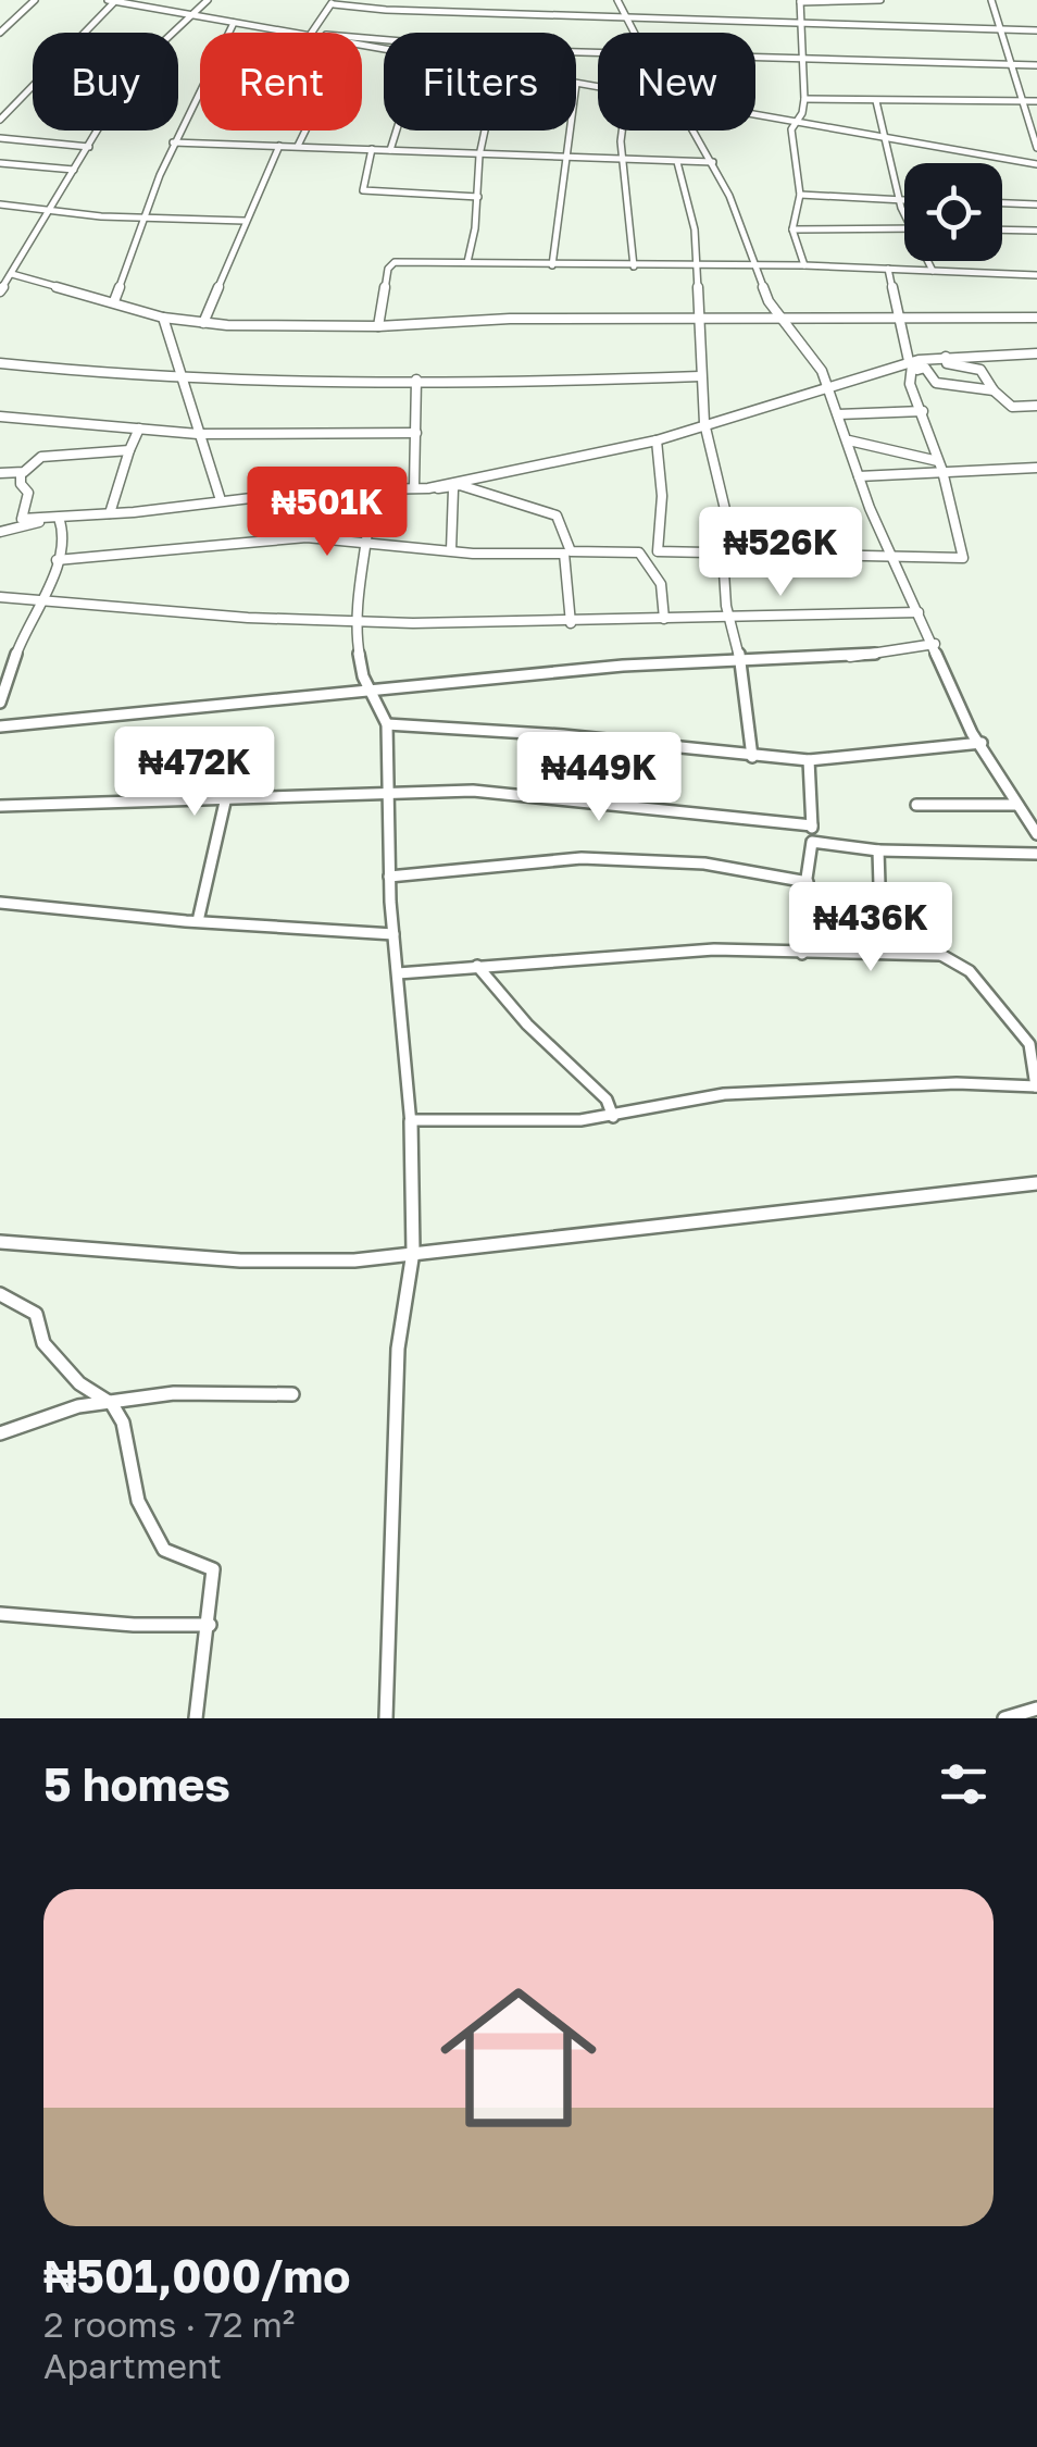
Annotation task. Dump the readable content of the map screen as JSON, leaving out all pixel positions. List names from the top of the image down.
{
  "page": {
    "chip": [
      "Buy",
      "Rent",
      "Filters",
      "New"
    ],
    "price": [
      "₦501K",
      "₦526K",
      "₦472K",
      "₦449K",
      "₦436K"
    ],
    "heading": "5 homes",
    "list": [
      {
        "name": "₦501,000/mo",
        "note": "2 rooms · 72 m² · Apartment"
      }
    ]
  }
}
